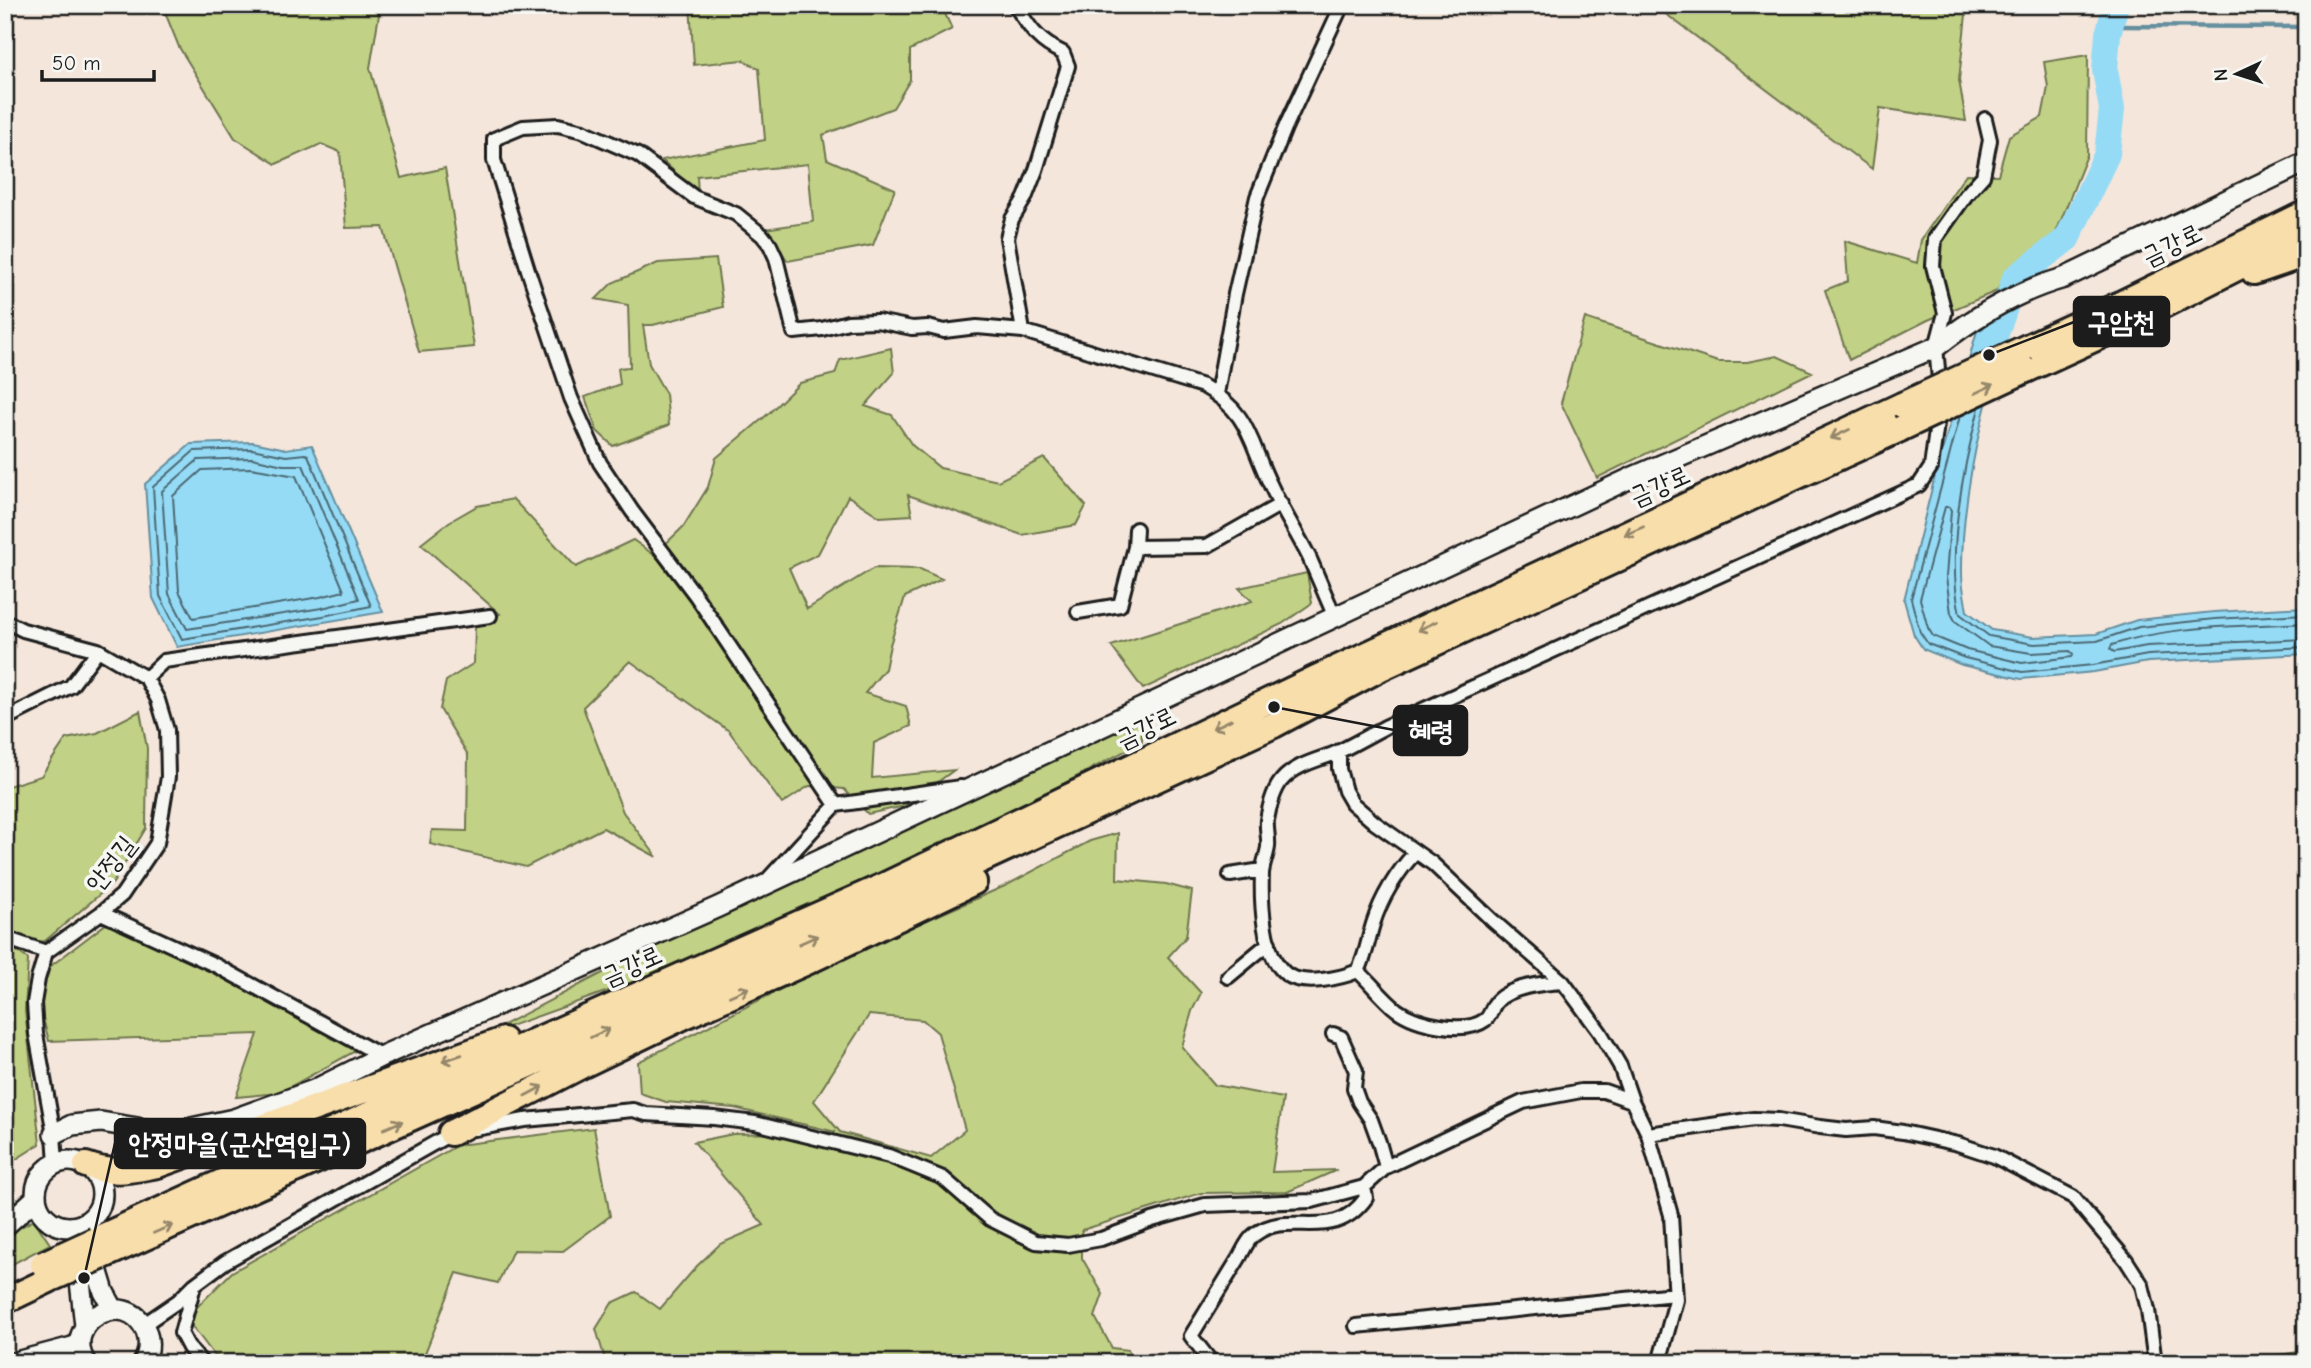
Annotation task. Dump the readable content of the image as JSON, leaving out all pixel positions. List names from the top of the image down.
{
  "streets": {
    "highway": ["금강로"],
    "street": ["안정길"]
  },
  "places": ["구암천", "혜령", "안정마을(군산역입구)"],
  "scale_bar": "50 m",
  "north": "left"
}
